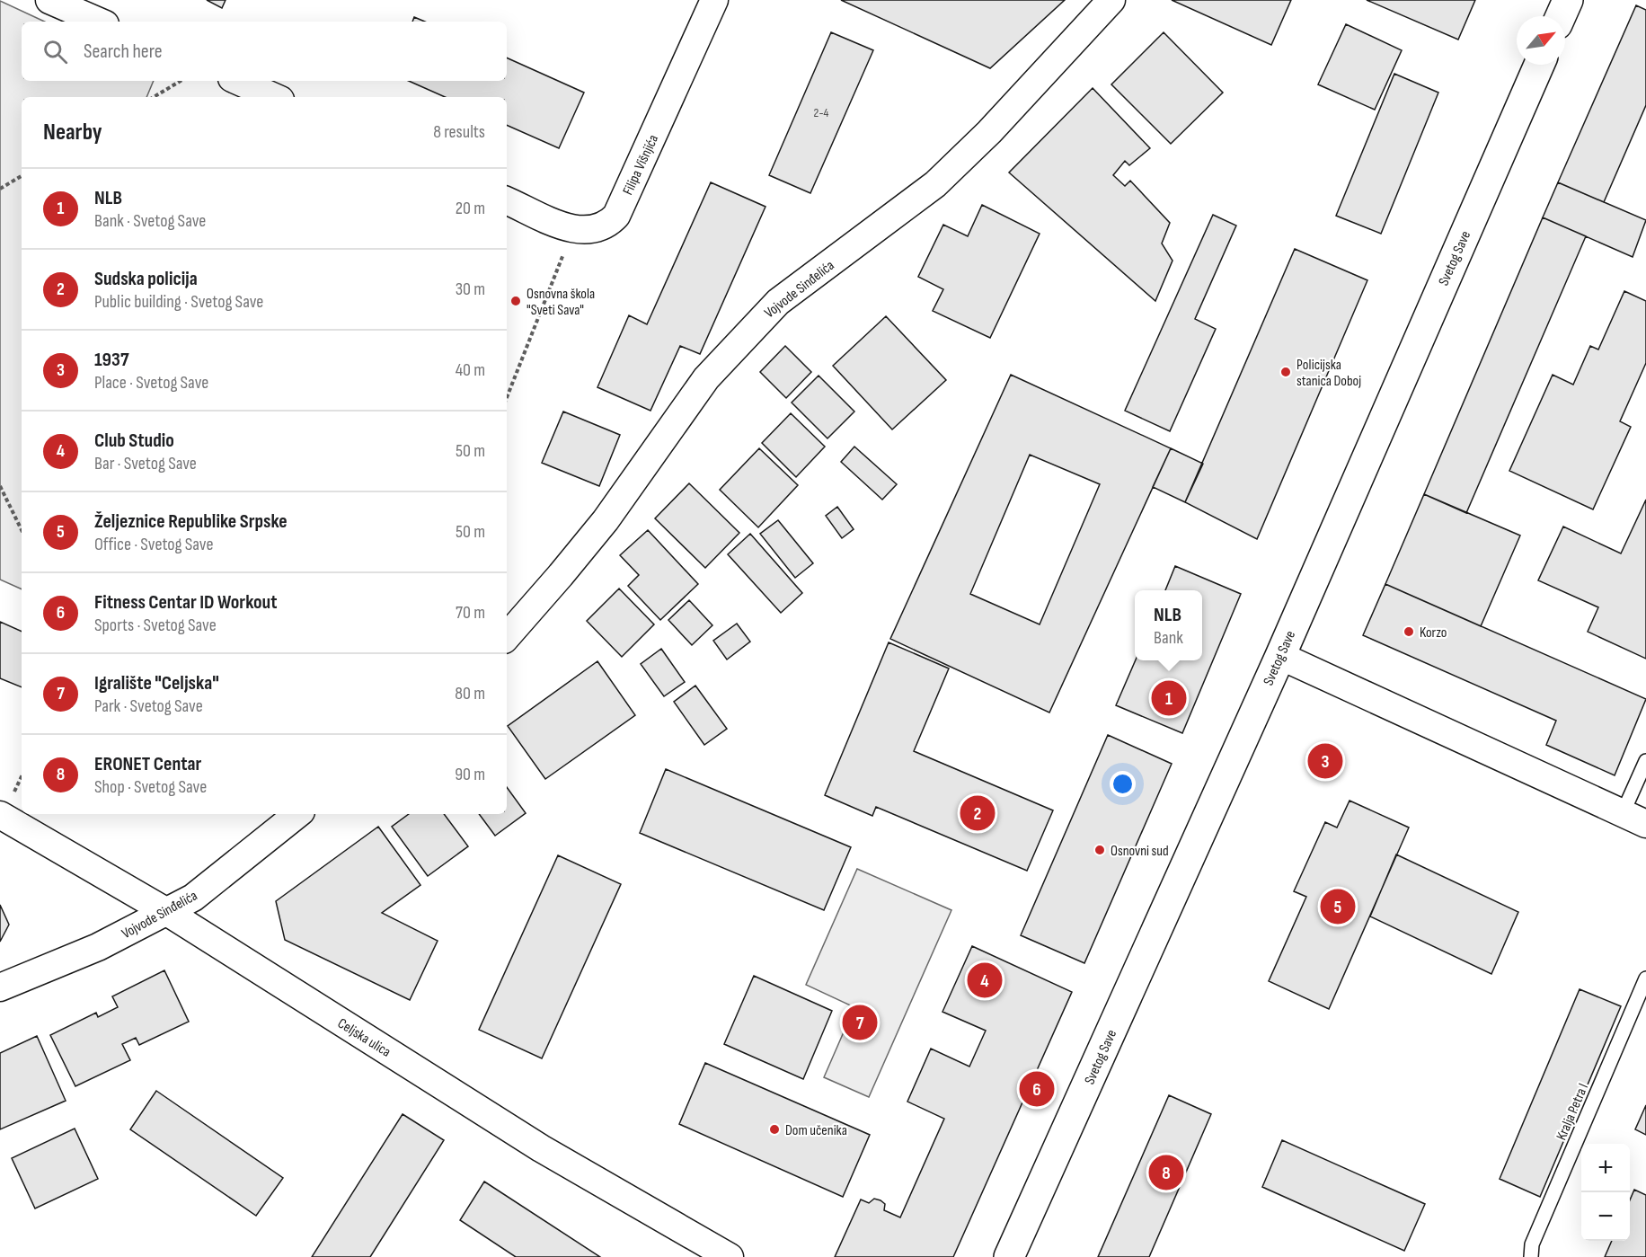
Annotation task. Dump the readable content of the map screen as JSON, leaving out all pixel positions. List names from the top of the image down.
{
  "streets": {
    "street": [
      "Filipa Višnjića",
      "Svetog Save",
      "Vojvode Sinđelića",
      "Celjska ulica"
    ],
    "lane": ["Kralja Petra I"]
  },
  "crossings": [
    ["Vojvode Sinđelića", "Celjska ulica"]
  ],
  "places": [
    "Osnovna škola \"Sveti Sava\"",
    "Policijska stanica Doboj",
    "Korzo",
    "Osnovni sud",
    "Dom učenika"
  ],
  "house_numbers": ["2-4"],
  "north": "top right",
  "page": {
    "search": "Search here",
    "heading": ["Nearby", "8 results"],
    "list": [
      {
        "mark": "1",
        "name": "NLB",
        "note": "Bank · Svetog Save",
        "value": "20 m"
      },
      {
        "mark": "2",
        "name": "Sudska policija",
        "note": "Public building · Svetog Save",
        "value": "30 m"
      },
      {
        "mark": "3",
        "name": "1937",
        "note": "Place · Svetog Save",
        "value": "40 m"
      },
      {
        "mark": "4",
        "name": "Club Studio",
        "note": "Bar · Svetog Save",
        "value": "50 m"
      },
      {
        "mark": "5",
        "name": "Željeznice Republike Srpske",
        "note": "Office · Svetog Save",
        "value": "50 m"
      },
      {
        "mark": "6",
        "name": "Fitness Centar ID Workout",
        "note": "Sports · Svetog Save",
        "value": "70 m"
      },
      {
        "mark": "7",
        "name": "Igralište \"Celjska\"",
        "note": "Park · Svetog Save",
        "value": "80 m"
      },
      {
        "mark": "8",
        "name": "ERONET Centar",
        "note": "Shop · Svetog Save",
        "value": "90 m"
      }
    ],
    "popup": ["NLB", "Bank"],
    "pins": [
      "1",
      "3",
      "2",
      "5",
      "4",
      "7",
      "6",
      "8"
    ],
    "map_buttons": ["+", "−"]
  }
}
